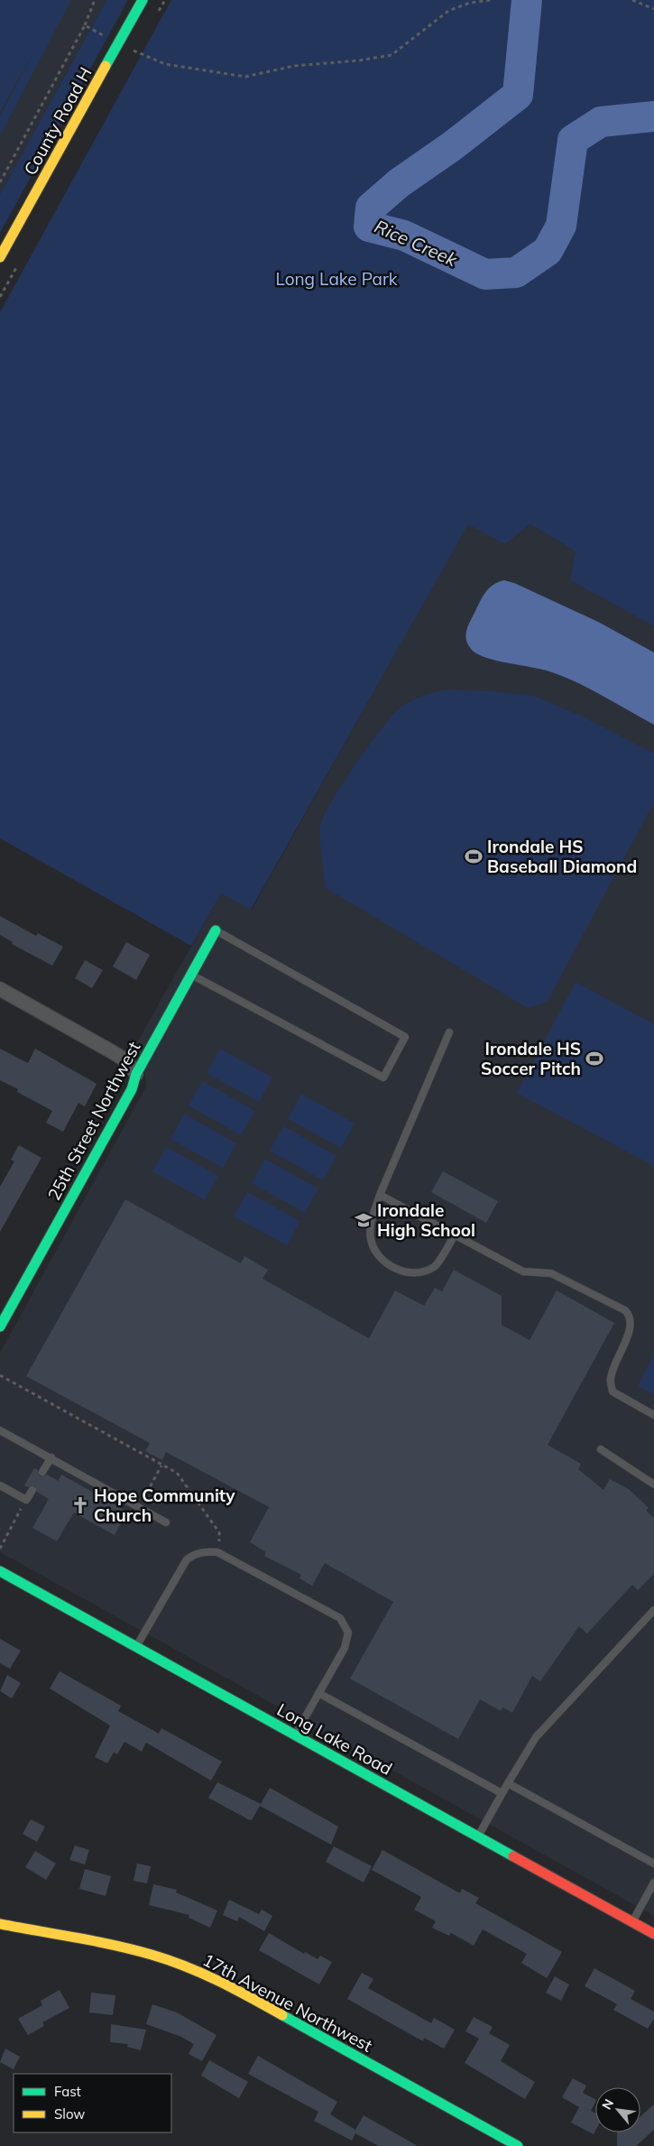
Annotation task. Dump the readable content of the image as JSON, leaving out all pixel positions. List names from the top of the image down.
{
  "streets": {
    "street": [
      "County Road H",
      "25th Street Northwest",
      "Long Lake Road",
      "17th Avenue Northwest"
    ]
  },
  "water": ["Rice Creek"],
  "parks": ["Long Lake Park"],
  "places": {
    "sports": ["Irondale HS Baseball Diamond", "Irondale HS Soccer Pitch"],
    "school or university": ["Irondale High School"],
    "church": ["Hope Community Church"]
  },
  "legend": ["Fast", "Slow"],
  "north": "top left"
}
